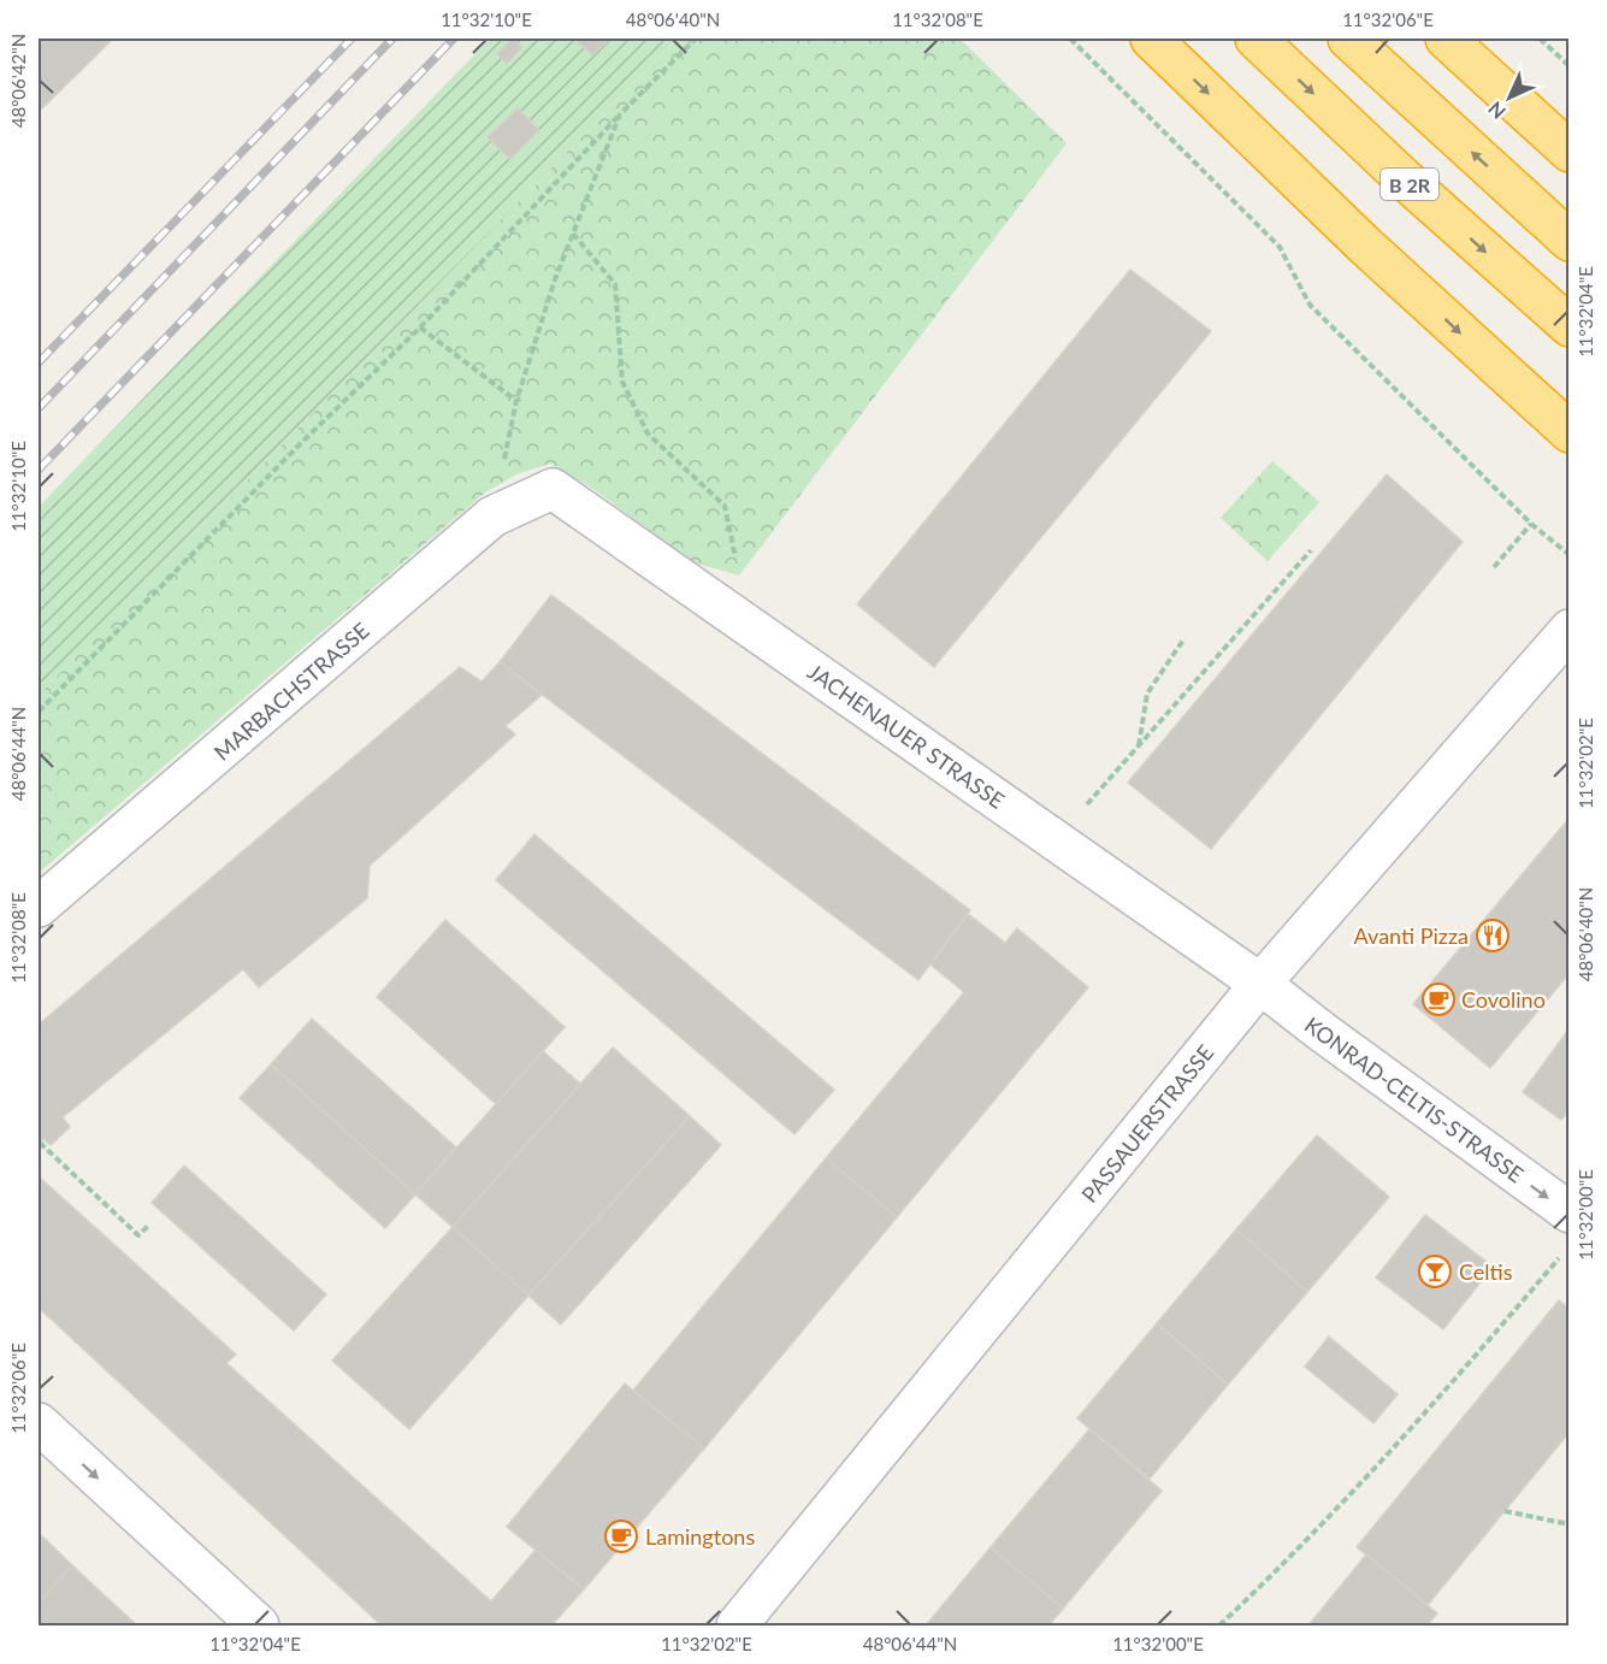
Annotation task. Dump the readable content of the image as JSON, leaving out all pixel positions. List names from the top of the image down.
{
  "streets": {
    "highway": ["B 2R"],
    "street": [
      "MARBACHSTRASSE",
      "JACHENAUER STRASSE",
      "KONRAD-CELTIS-STRASSE",
      "PASSAUERSTRASSE"
    ]
  },
  "crossings": [
    ["MARBACHSTRASSE", "JACHENAUER STRASSE"],
    ["JACHENAUER STRASSE", "KONRAD-CELTIS-STRASSE"],
    ["JACHENAUER STRASSE", "PASSAUERSTRASSE"],
    ["KONRAD-CELTIS-STRASSE", "PASSAUERSTRASSE"]
  ],
  "one_way": ["KONRAD-CELTIS-STRASSE"],
  "places": {
    "restaurant": ["Avanti Pizza"],
    "cafe": ["Covolino", "Lamingtons"],
    "bar": ["Celtis"]
  },
  "north": "bottom left",
  "coordinates": [
    "11°32'10\"E",
    "48°06'40\"N",
    "11°32'08\"E",
    "11°32'06\"E",
    "48°06'42\"N",
    "11°32'04\"E",
    "48°06'44\"N",
    "11°32'02\"E",
    "11°32'00\"E"
  ]
}
